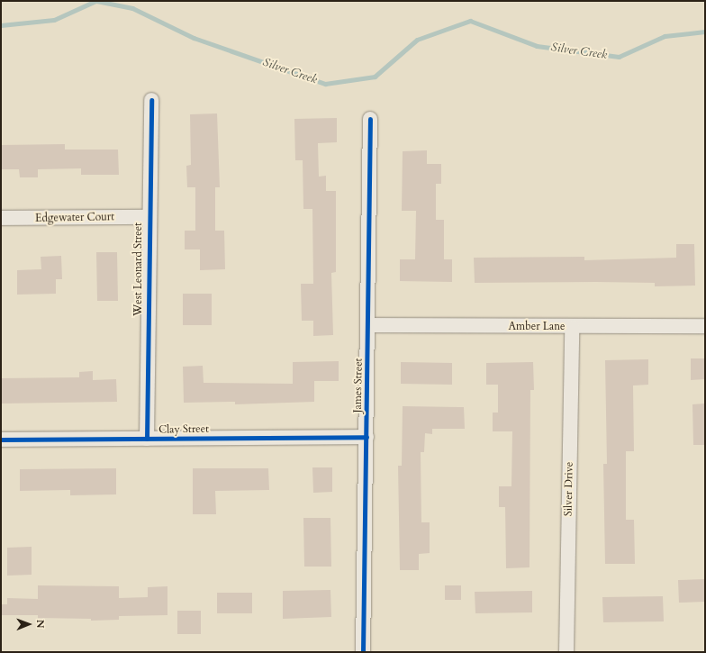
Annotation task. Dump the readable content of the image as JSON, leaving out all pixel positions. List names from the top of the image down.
{
  "streets": {
    "street": [
      "Edgewater Court",
      "West Leonard Street",
      "Amber Lane",
      "James Street",
      "Clay Street",
      "Silver Drive"
    ]
  },
  "crossings": [
    ["Edgewater Court", "West Leonard Street"],
    ["West Leonard Street", "Clay Street"],
    ["Amber Lane", "James Street"],
    ["Amber Lane", "Silver Drive"],
    ["James Street", "Clay Street"]
  ],
  "water": ["Silver Creek"],
  "north": "right"
}
